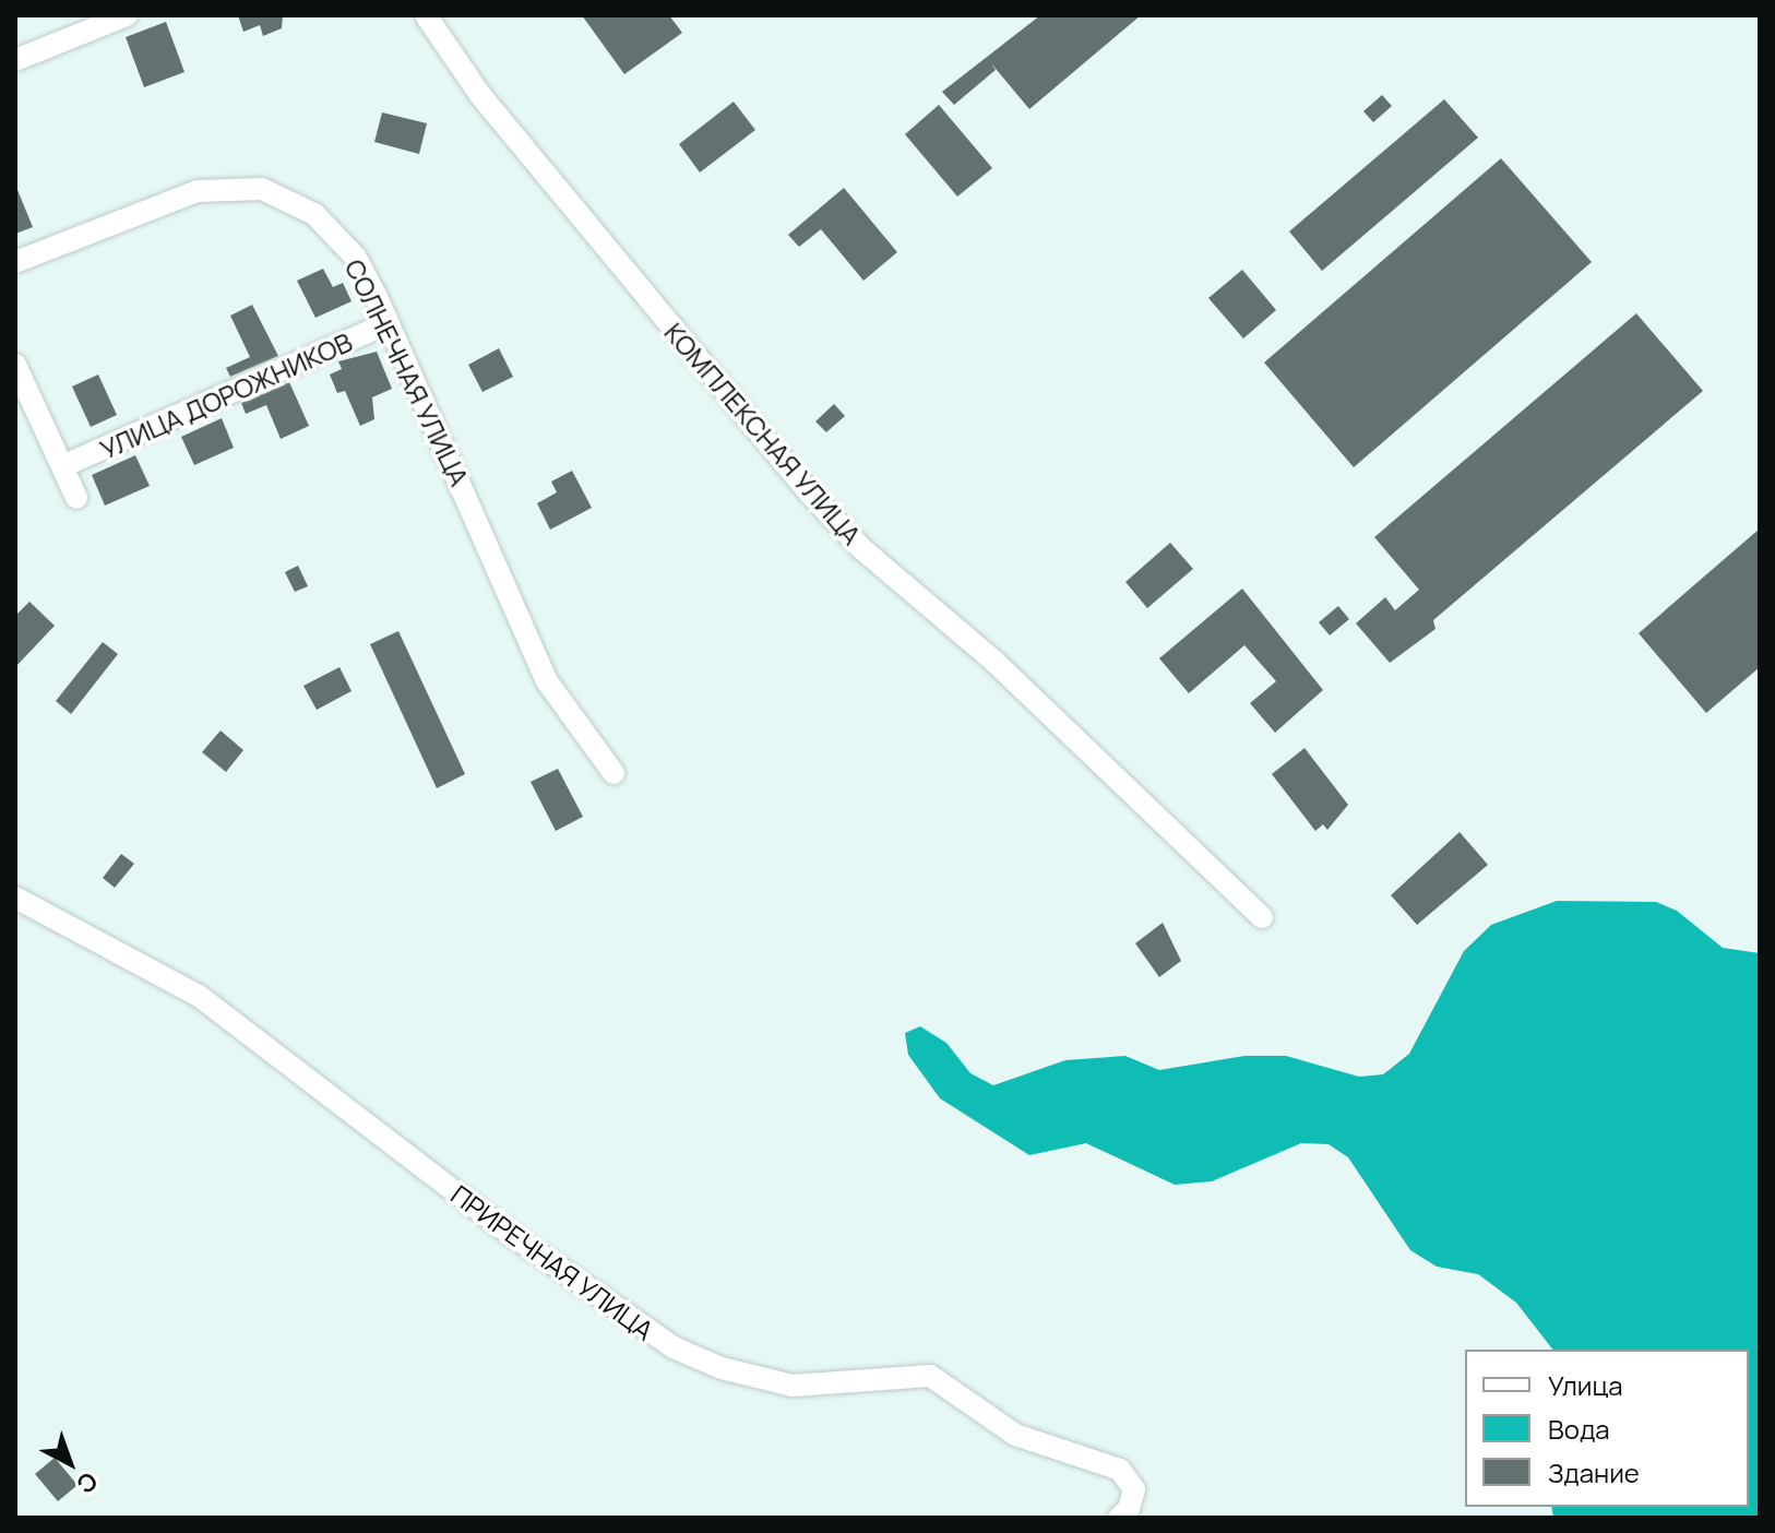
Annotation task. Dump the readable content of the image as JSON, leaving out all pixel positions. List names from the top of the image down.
{
  "streets": {
    "street": [
      "СОЛНЕЧНАЯ УЛИЦА",
      "УЛИЦА ДОРОЖНИКОВ",
      "КОМПЛЕКСНАЯ УЛИЦА",
      "ПРИРЕЧНАЯ УЛИЦА"
    ]
  },
  "crossings": [
    ["СОЛНЕЧНАЯ УЛИЦА", "УЛИЦА ДОРОЖНИКОВ"]
  ],
  "legend": ["Улица", "Вода", "Здание"],
  "north": "bottom right"
}
